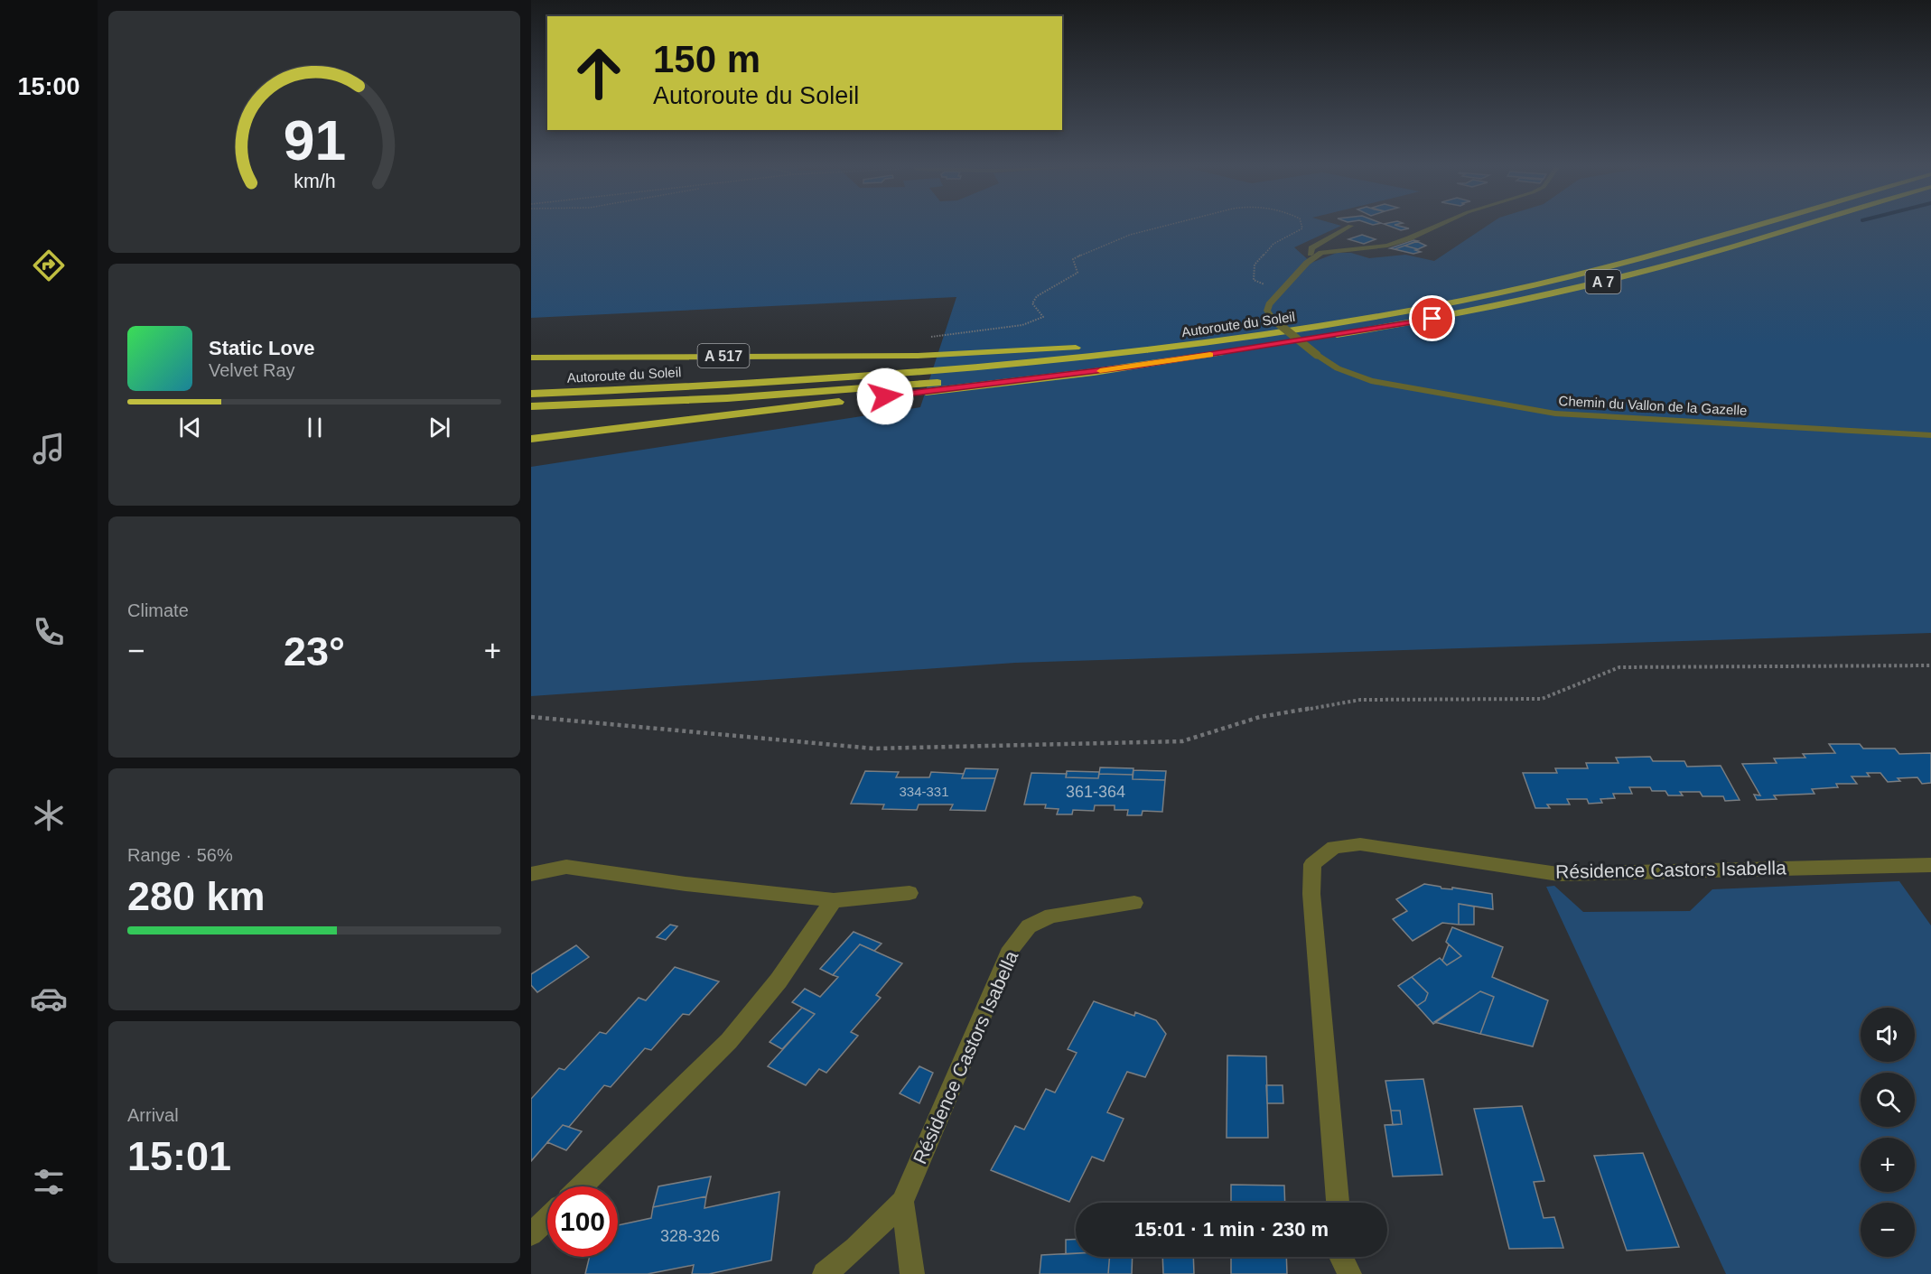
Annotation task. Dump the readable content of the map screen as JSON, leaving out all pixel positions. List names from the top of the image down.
{
  "streets": {
    "highway": ["A 7", "Autoroute du Soleil", "A 517"],
    "street": ["Chemin du Vallon de la Gazelle", "Résidence Castors Isabella"]
  },
  "crossings": [
    ["Autoroute du Soleil", "A 517"]
  ],
  "house_numbers": ["334-331", "361-364", "328-326"],
  "page": {
    "tabs": "15:00",
    "turn": ["150 m", "Autoroute du Soleil"],
    "song": ["Static Love", "Velvet Ray"],
    "tile": [
      "Climate",
      ["Range · 56%", "280 km"],
      ["Arrival", "15:01"]
    ],
    "heat": ["−", "23°", "+"],
    "map_buttons": ["+", "−"],
    "limit": "100",
    "trip": "15:01 · 1 min · 230 m",
    "gauge": ["91", "km/h"]
  }
}
